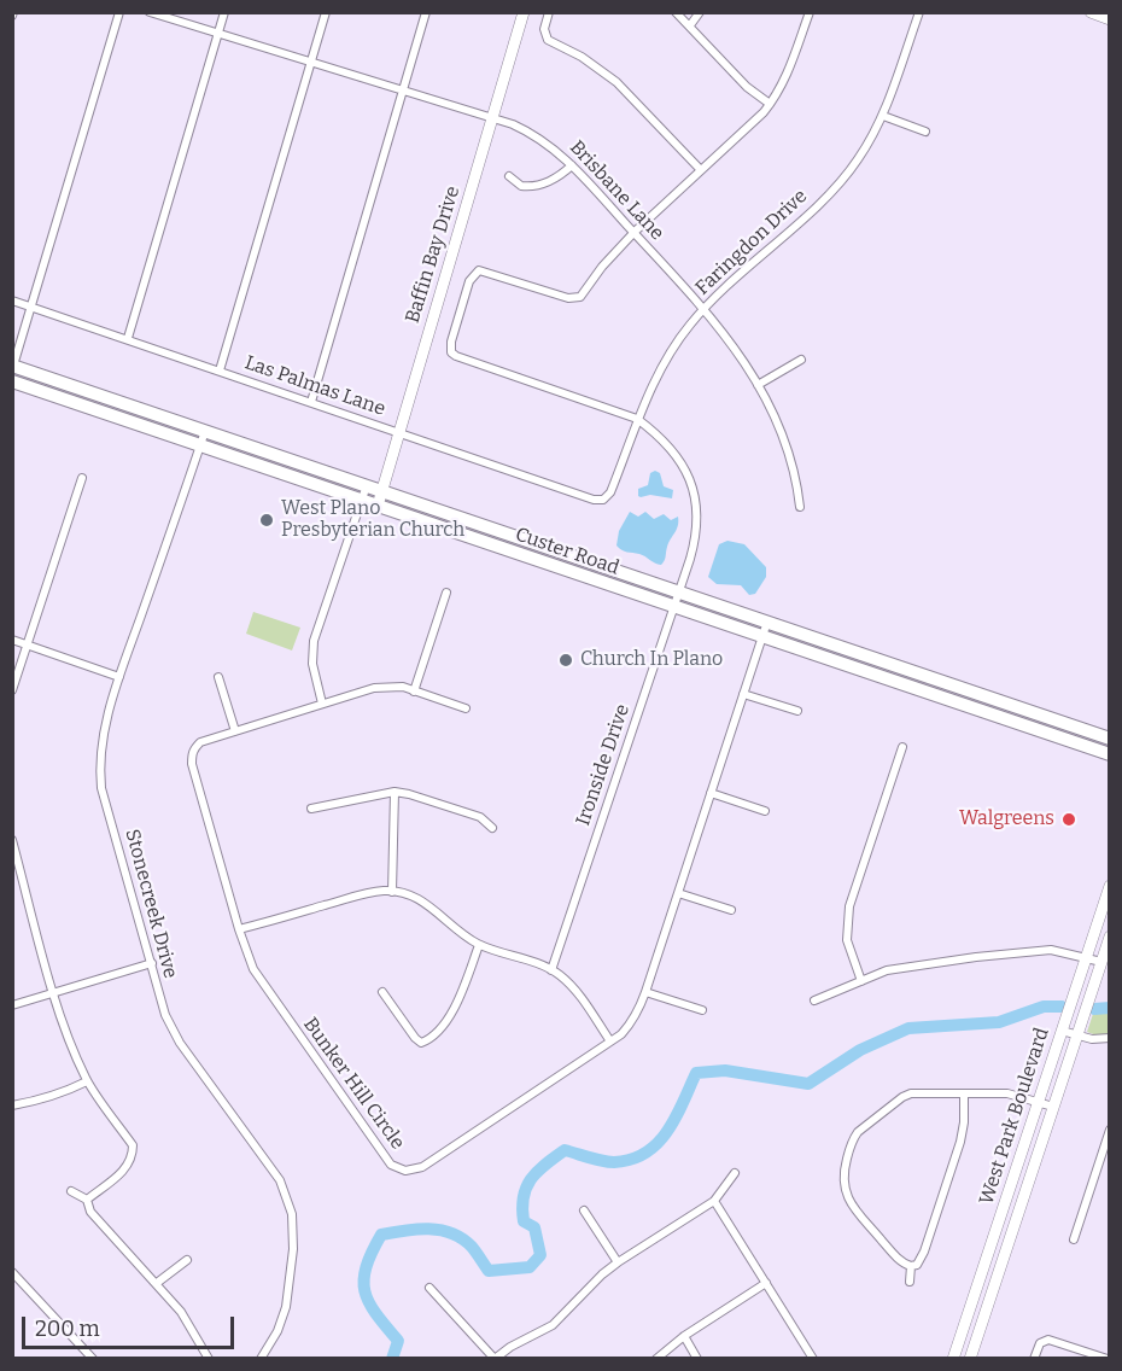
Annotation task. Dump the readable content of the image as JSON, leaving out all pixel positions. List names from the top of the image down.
{
  "streets": {
    "main road": ["Baffin Bay Drive", "Custer Road", "West Park Boulevard"],
    "street": [
      "Brisbane Lane",
      "Faringdon Drive",
      "Las Palmas Lane",
      "Ironside Drive",
      "Stonecreek Drive",
      "Bunker Hill Circle"
    ]
  },
  "crossings": [
    ["Brisbane Lane", "Faringdon Drive"],
    ["Brisbane Lane", "Baffin Bay Drive"],
    ["Faringdon Drive", "Las Palmas Lane"],
    ["Faringdon Drive", "Ironside Drive"],
    ["Baffin Bay Drive", "Las Palmas Lane"],
    ["Baffin Bay Drive", "Custer Road"],
    ["Custer Road", "Ironside Drive"],
    ["Custer Road", "Stonecreek Drive"],
    ["Custer Road", "Bunker Hill Circle"]
  ],
  "places": ["West Plano Presbyterian Church", "Church In Plano", "Walgreens"],
  "scale_bar": "200 m"
}
